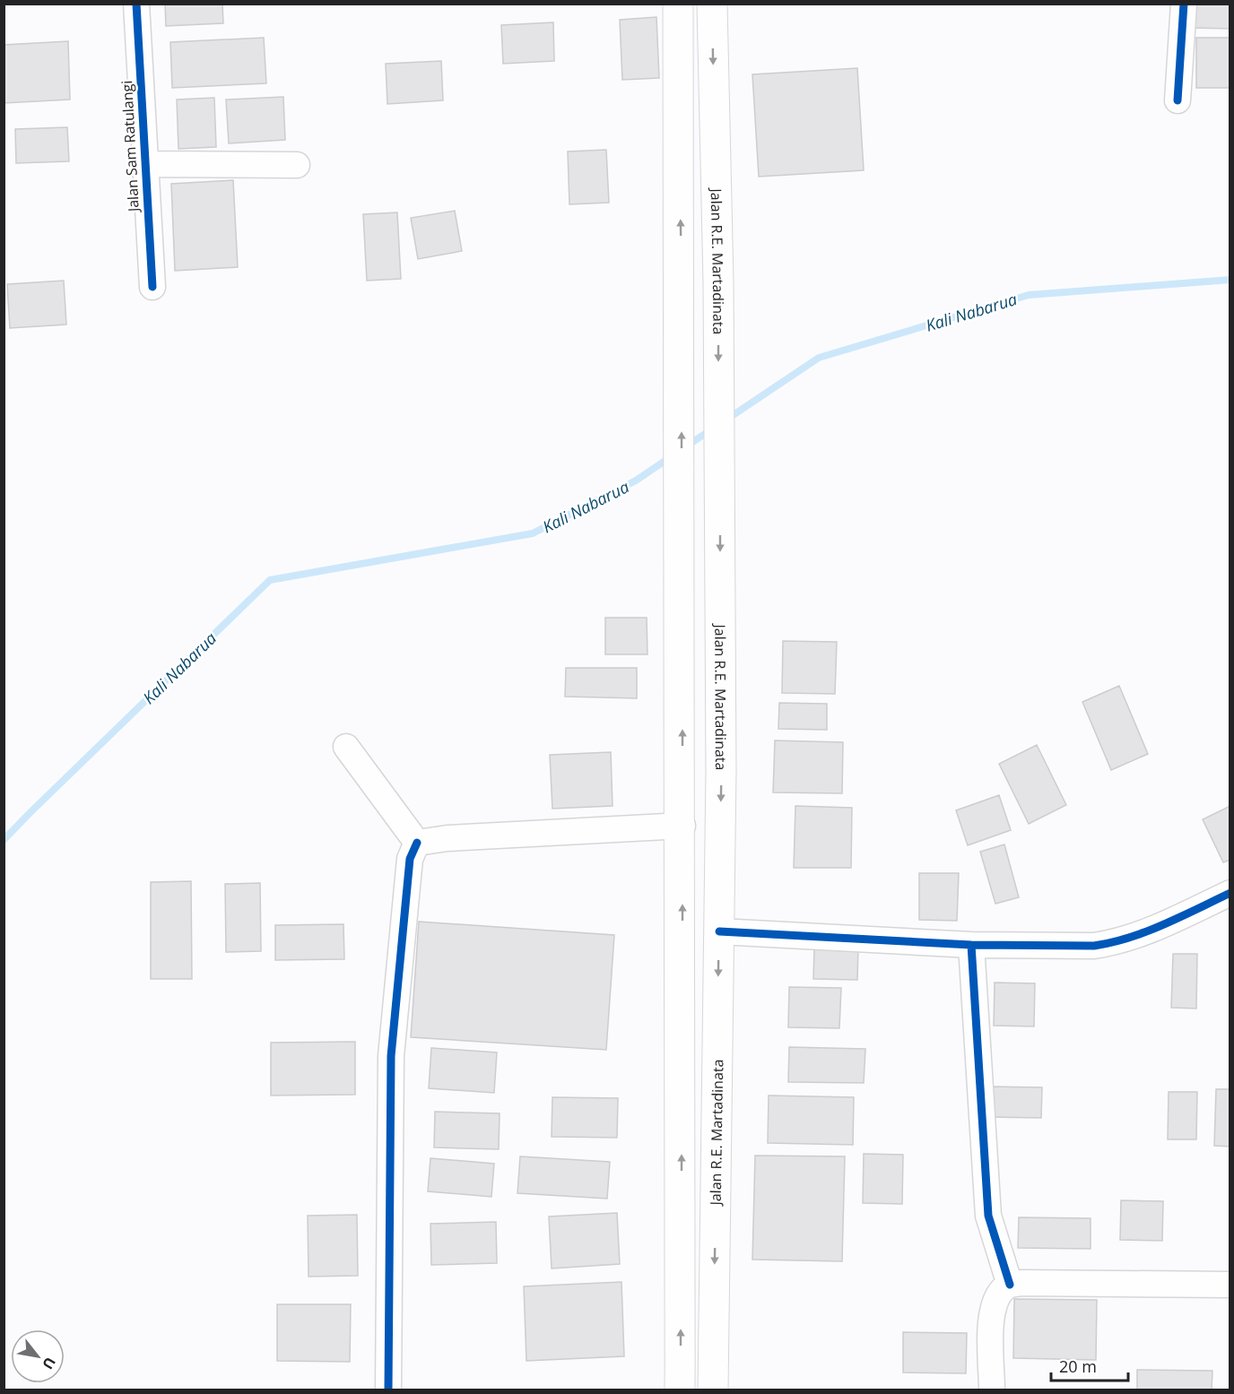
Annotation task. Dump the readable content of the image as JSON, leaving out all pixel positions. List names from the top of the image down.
{
  "streets": {
    "highway": ["Jalan R.E. Martadinata"],
    "street": ["Jalan Sam Ratulangi"]
  },
  "water": ["Kali Nabarua"],
  "scale_bar": "20 m",
  "north": "bottom right"
}
